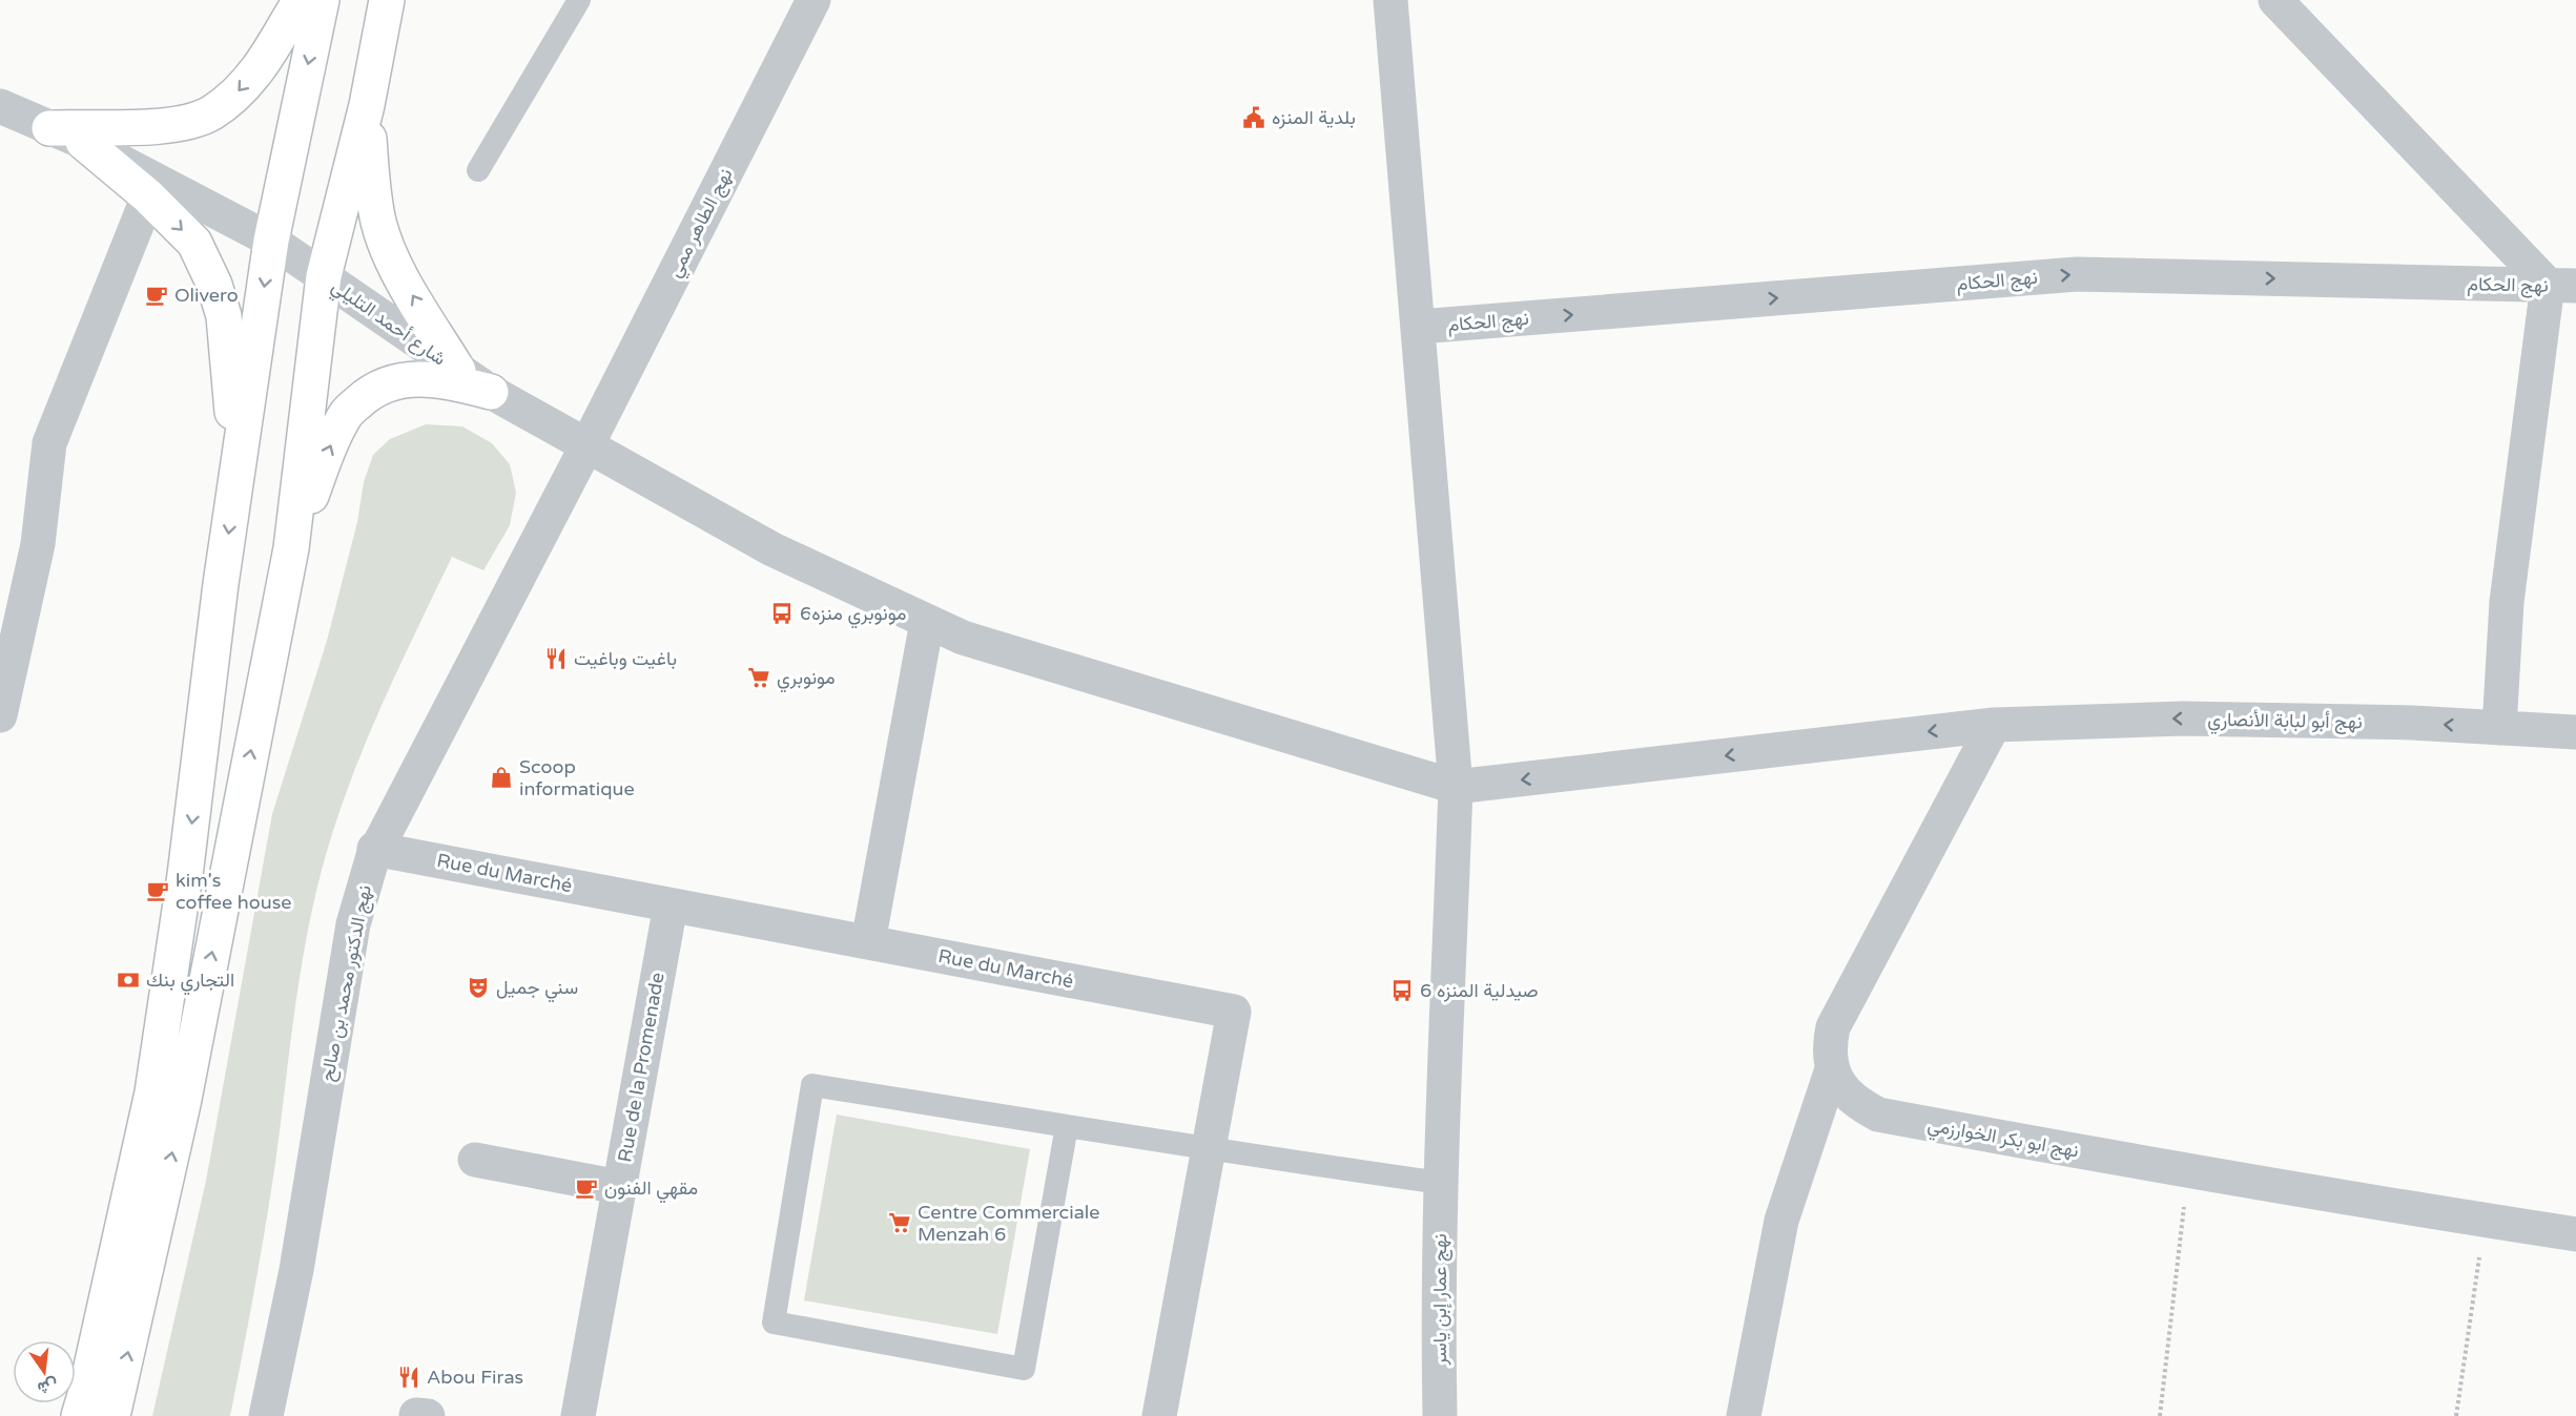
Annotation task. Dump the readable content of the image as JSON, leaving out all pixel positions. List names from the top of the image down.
{
  "streets": {
    "street": [
      "نهج الطاهر ممي",
      "نهج الحكام",
      "شارع أحمد التليلي",
      "نهج أبو لبابة الأنصاري",
      "Rue du Marché",
      "نهج الدكتور محمد بن صالح",
      "Rue de la Promenade",
      "نهج ابو بكر الخوارزمي",
      "نهج عمار إبن ياسر"
    ]
  },
  "crossings": [
    ["نهج الطاهر ممي", "شارع أحمد التليلي"],
    ["نهج الطاهر ممي", "نهج الدكتور محمد بن صالح"],
    ["نهج الحكام", "نهج عمار إبن ياسر"],
    ["شارع أحمد التليلي", "نهج أبو لبابة الأنصاري"],
    ["شارع أحمد التليلي", "نهج الدكتور محمد بن صالح"],
    ["شارع أحمد التليلي", "نهج عمار إبن ياسر"],
    ["نهج أبو لبابة الأنصاري", "نهج عمار إبن ياسر"],
    ["Rue du Marché", "نهج الدكتور محمد بن صالح"],
    ["Rue du Marché", "Rue de la Promenade"]
  ],
  "one_way": ["نهج الحكام", "نهج أبو لبابة الأنصاري"],
  "places": {
    "public building": ["بلدية المنزه"],
    "cafe": ["Olivero", "kim's coffee house", "مقهي الفنون"],
    "bus stop": ["مونوبري منزه6", "صيدلية المنزه 6"],
    "restaurant": ["باغيت وباغيت", "Abou Firas"],
    "supermarket": ["مونوبري", "Centre Commerciale Menzah 6"],
    "shop": ["Scoop informatique"],
    "bank": ["التجاري بنك"],
    "theatre": ["سني جميل"]
  },
  "north": "bottom"
}
